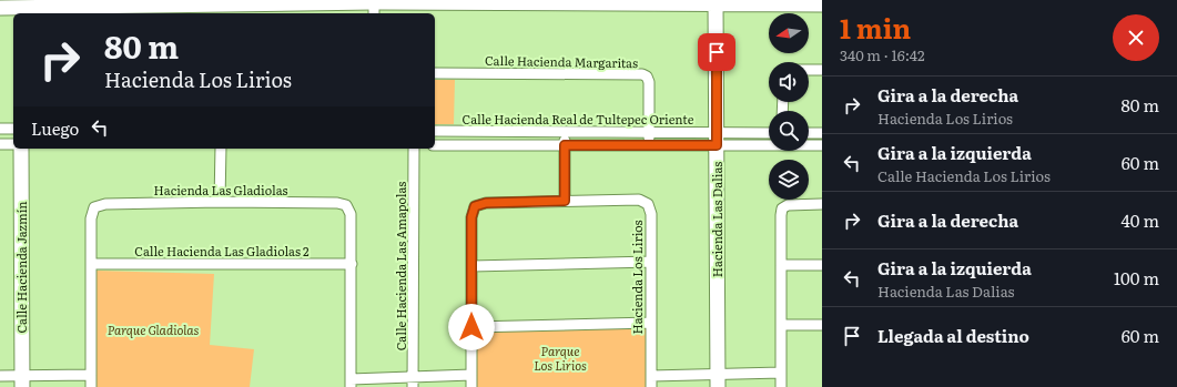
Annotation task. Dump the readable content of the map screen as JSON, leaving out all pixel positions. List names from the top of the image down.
{
  "streets": {
    "street": [
      "Calle Hacienda Margaritas",
      "Calle Hacienda Real de Tultepec Oriente",
      "Hacienda Las Gladiolas",
      "Hacienda Las Dalias",
      "Calle Hacienda Las Gladiolas 2",
      "Calle Hacienda Las Amapolas",
      "Calle Hacienda Jazmín",
      "Hacienda Los Lirios"
    ]
  },
  "crossings": [
    ["Calle Hacienda Margaritas", "Calle Hacienda Real de Tultepec Oriente"],
    ["Calle Hacienda Real de Tultepec Oriente", "Hacienda Las Dalias"],
    ["Hacienda Las Gladiolas", "Calle Hacienda Las Gladiolas 2"]
  ],
  "parks": ["Parque Gladiolas", "Parque Los Lirios"],
  "north": "left",
  "page": {
    "heading": ["1 min", "340 m · 16:42"],
    "turn": ["80 m", "Hacienda Los Lirios"],
    "list": [
      {
        "name": "Gira a la derecha",
        "note": "Hacienda Los Lirios",
        "value": "80 m"
      },
      {
        "name": "Gira a la izquierda",
        "note": "Calle Hacienda Los Lirios",
        "value": "60 m"
      },
      {
        "name": "Gira a la derecha",
        "value": "40 m"
      },
      {
        "name": "Gira a la izquierda",
        "note": "Hacienda Las Dalias",
        "value": "100 m"
      },
      {
        "name": "Llegada al destino",
        "value": "60 m"
      }
    ],
    "then": "Luego"
  }
}
